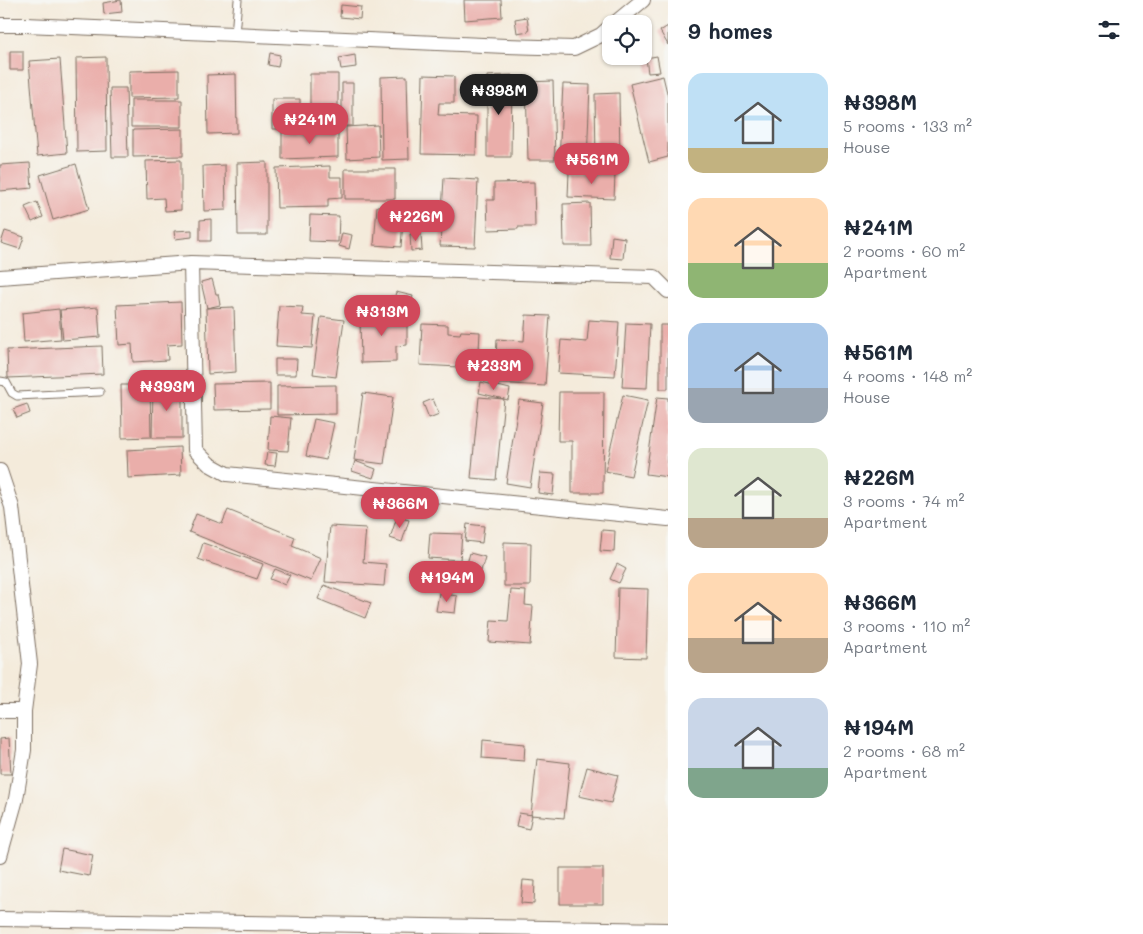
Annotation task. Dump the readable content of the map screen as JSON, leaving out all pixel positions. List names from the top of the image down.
{
  "page": {
    "heading": "9 homes",
    "list": [
      {
        "name": "₦398M",
        "note": "5 rooms · 133 m² · House"
      },
      {
        "name": "₦241M",
        "note": "2 rooms · 60 m² · Apartment"
      },
      {
        "name": "₦561M",
        "note": "4 rooms · 148 m² · House"
      },
      {
        "name": "₦226M",
        "note": "3 rooms · 74 m² · Apartment"
      },
      {
        "name": "₦366M",
        "note": "3 rooms · 110 m² · Apartment"
      },
      {
        "name": "₦194M",
        "note": "2 rooms · 68 m² · Apartment"
      }
    ],
    "price": [
      "₦398M",
      "₦241M",
      "₦561M",
      "₦226M",
      "₦313M",
      "₦233M",
      "₦393M",
      "₦366M",
      "₦194M"
    ]
  }
}
